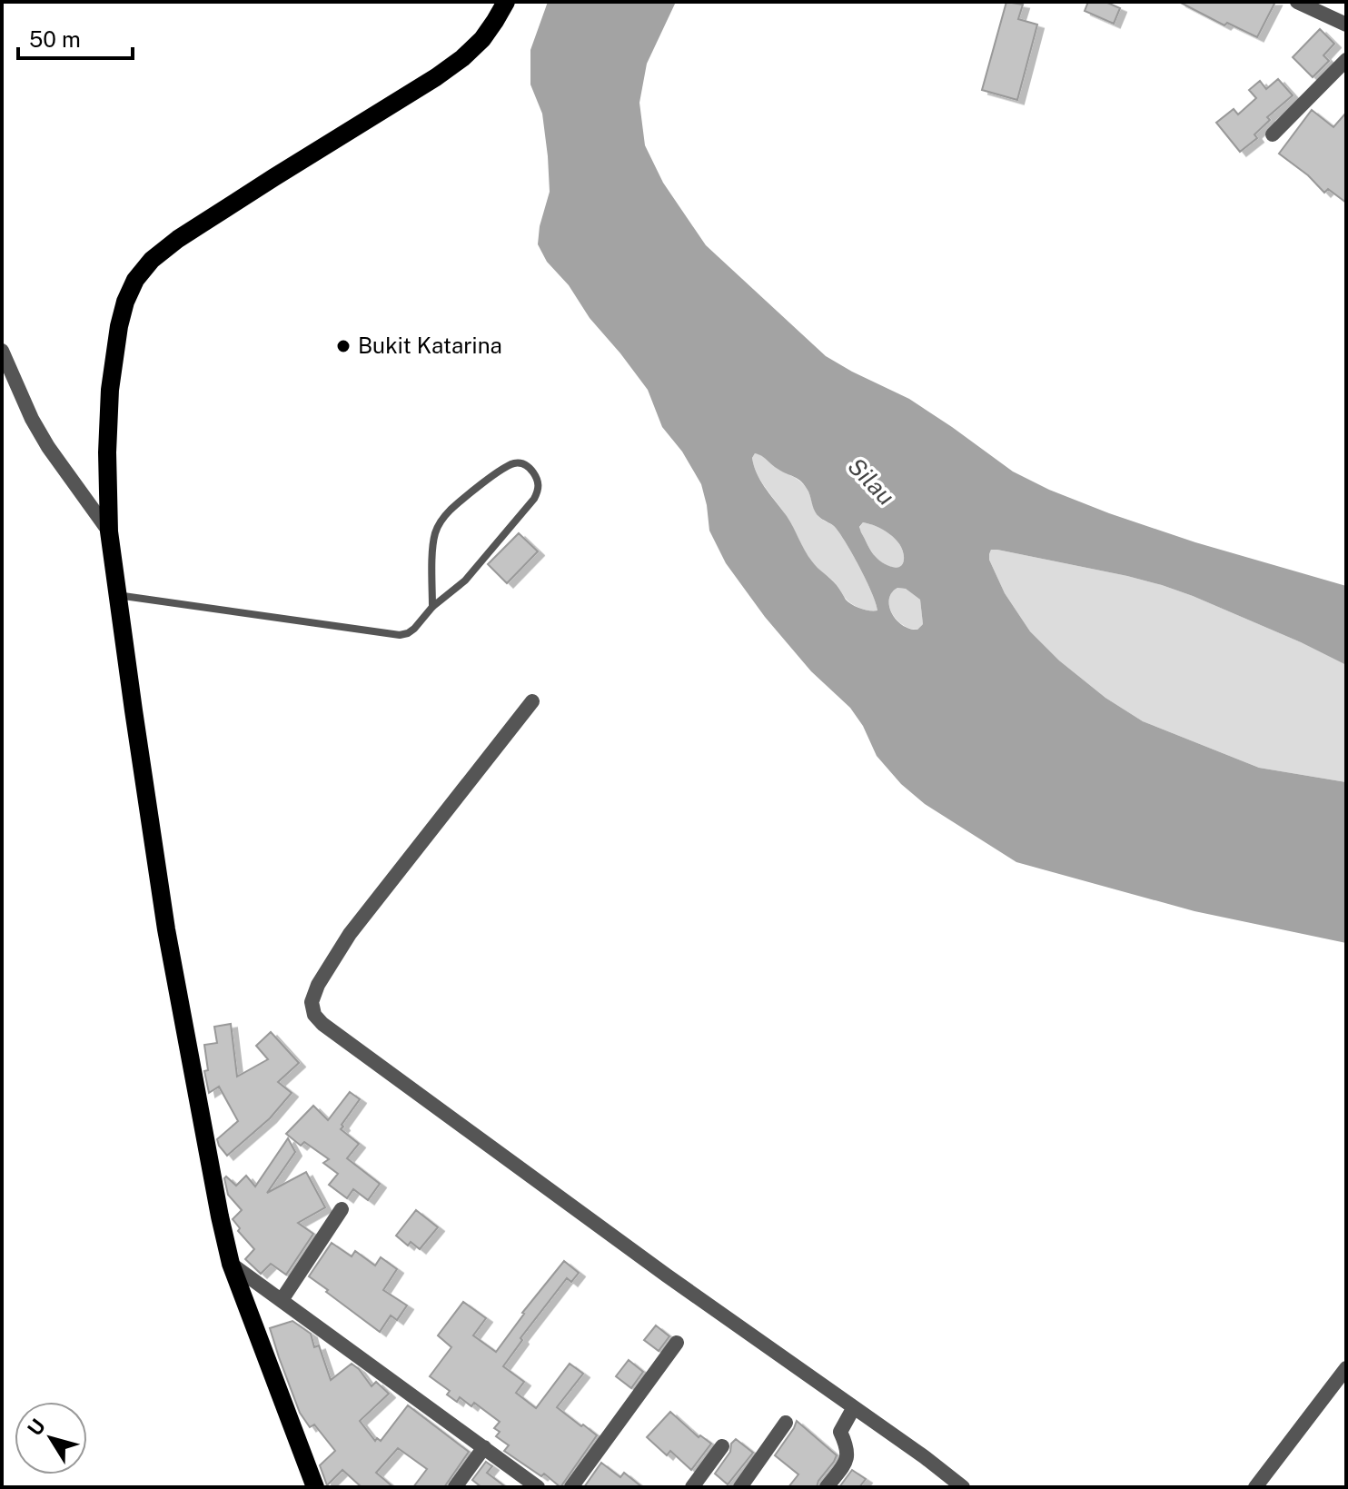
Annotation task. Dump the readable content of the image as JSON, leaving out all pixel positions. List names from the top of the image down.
{
  "water": ["Silau"],
  "places": ["Bukit Katarina"],
  "scale_bar": "50 m",
  "north": "top left"
}
